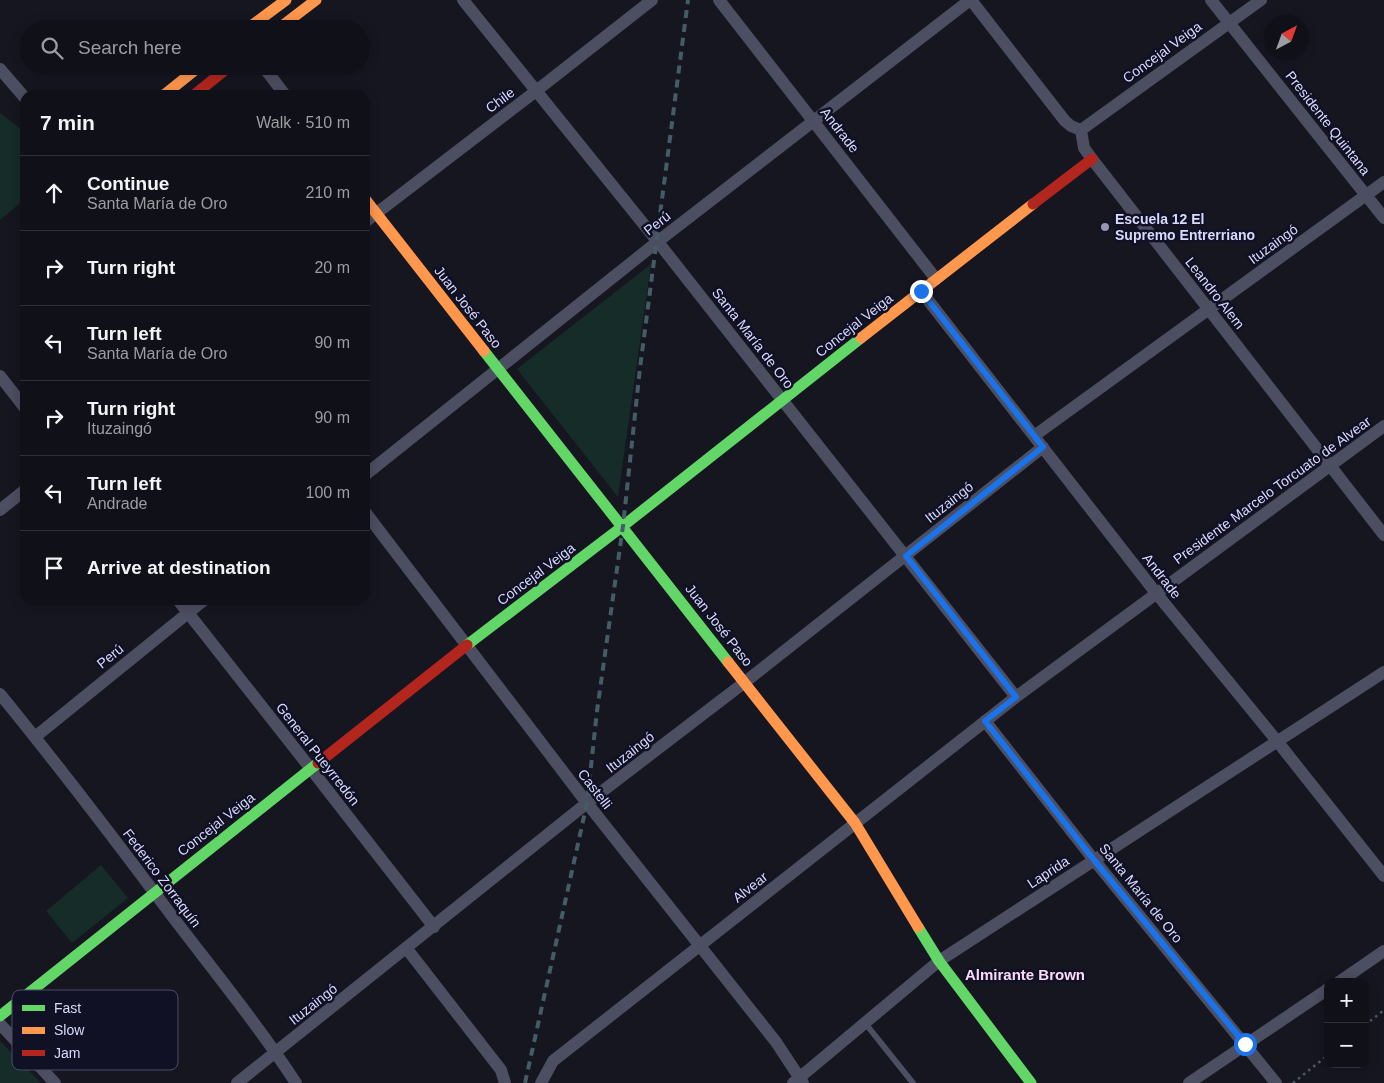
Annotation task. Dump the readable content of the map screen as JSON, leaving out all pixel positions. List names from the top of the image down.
{
  "streets": {
    "street": [
      "Concejal Veiga",
      "Chile",
      "Presidente Quintana",
      "Andrade",
      "Perú",
      "Ituzaingó",
      "Leandro Alem",
      "Juan José Paso",
      "Santa María de Oro",
      "Presidente Marcelo Torcuato de Alvear",
      "General Pueyrredón",
      "Castelli",
      "Laprida",
      "Federico Zorraquín",
      "Alvear"
    ]
  },
  "crossings": [
    ["Concejal Veiga", "Presidente Quintana"],
    ["Concejal Veiga", "Andrade"],
    ["Concejal Veiga", "Leandro Alem"],
    ["Concejal Veiga", "Juan José Paso"],
    ["Concejal Veiga", "Santa María de Oro"],
    ["Concejal Veiga", "General Pueyrredón"],
    ["Concejal Veiga", "Castelli"],
    ["Concejal Veiga", "Federico Zorraquín"],
    ["Chile", "Juan José Paso"],
    ["Chile", "Santa María de Oro"],
    ["Presidente Quintana", "Ituzaingó"],
    ["Andrade", "Perú"],
    ["Andrade", "Ituzaingó"],
    ["Andrade", "Presidente Marcelo Torcuato de Alvear"],
    ["Andrade", "Laprida"],
    ["Perú", "Juan José Paso"],
    ["Perú", "Santa María de Oro"],
    ["Perú", "General Pueyrredón"],
    ["Perú", "Federico Zorraquín"],
    ["Ituzaingó", "Leandro Alem"],
    ["Ituzaingó", "Juan José Paso"],
    ["Ituzaingó", "Santa María de Oro"],
    ["Ituzaingó", "General Pueyrredón"],
    ["Ituzaingó", "Castelli"],
    ["Ituzaingó", "Federico Zorraquín"],
    ["Leandro Alem", "Presidente Marcelo Torcuato de Alvear"],
    ["Juan José Paso", "Laprida"],
    ["Juan José Paso", "Alvear"],
    ["Santa María de Oro", "Presidente Marcelo Torcuato de Alvear"],
    ["Santa María de Oro", "Laprida"],
    ["Santa María de Oro", "Alvear"],
    ["Presidente Marcelo Torcuato de Alvear", "Alvear"],
    ["Castelli", "Laprida"],
    ["Castelli", "Alvear"]
  ],
  "districts": ["Almirante Brown"],
  "places": ["Escuela 12 El Supremo Entrerriano"],
  "legend": ["Fast", "Slow", "Jam"],
  "north": "top right",
  "page": {
    "search": "Search here",
    "heading": ["7 min", "Walk · 510 m"],
    "list": [
      ["Continue", "Santa María de Oro", "210 m"],
      ["Turn right", "20 m"],
      ["Turn left", "Santa María de Oro", "90 m"],
      ["Turn right", "Ituzaingó", "90 m"],
      ["Turn left", "Andrade", "100 m"],
      "Arrive at destination"
    ],
    "map_buttons": ["+", "−"]
  }
}
